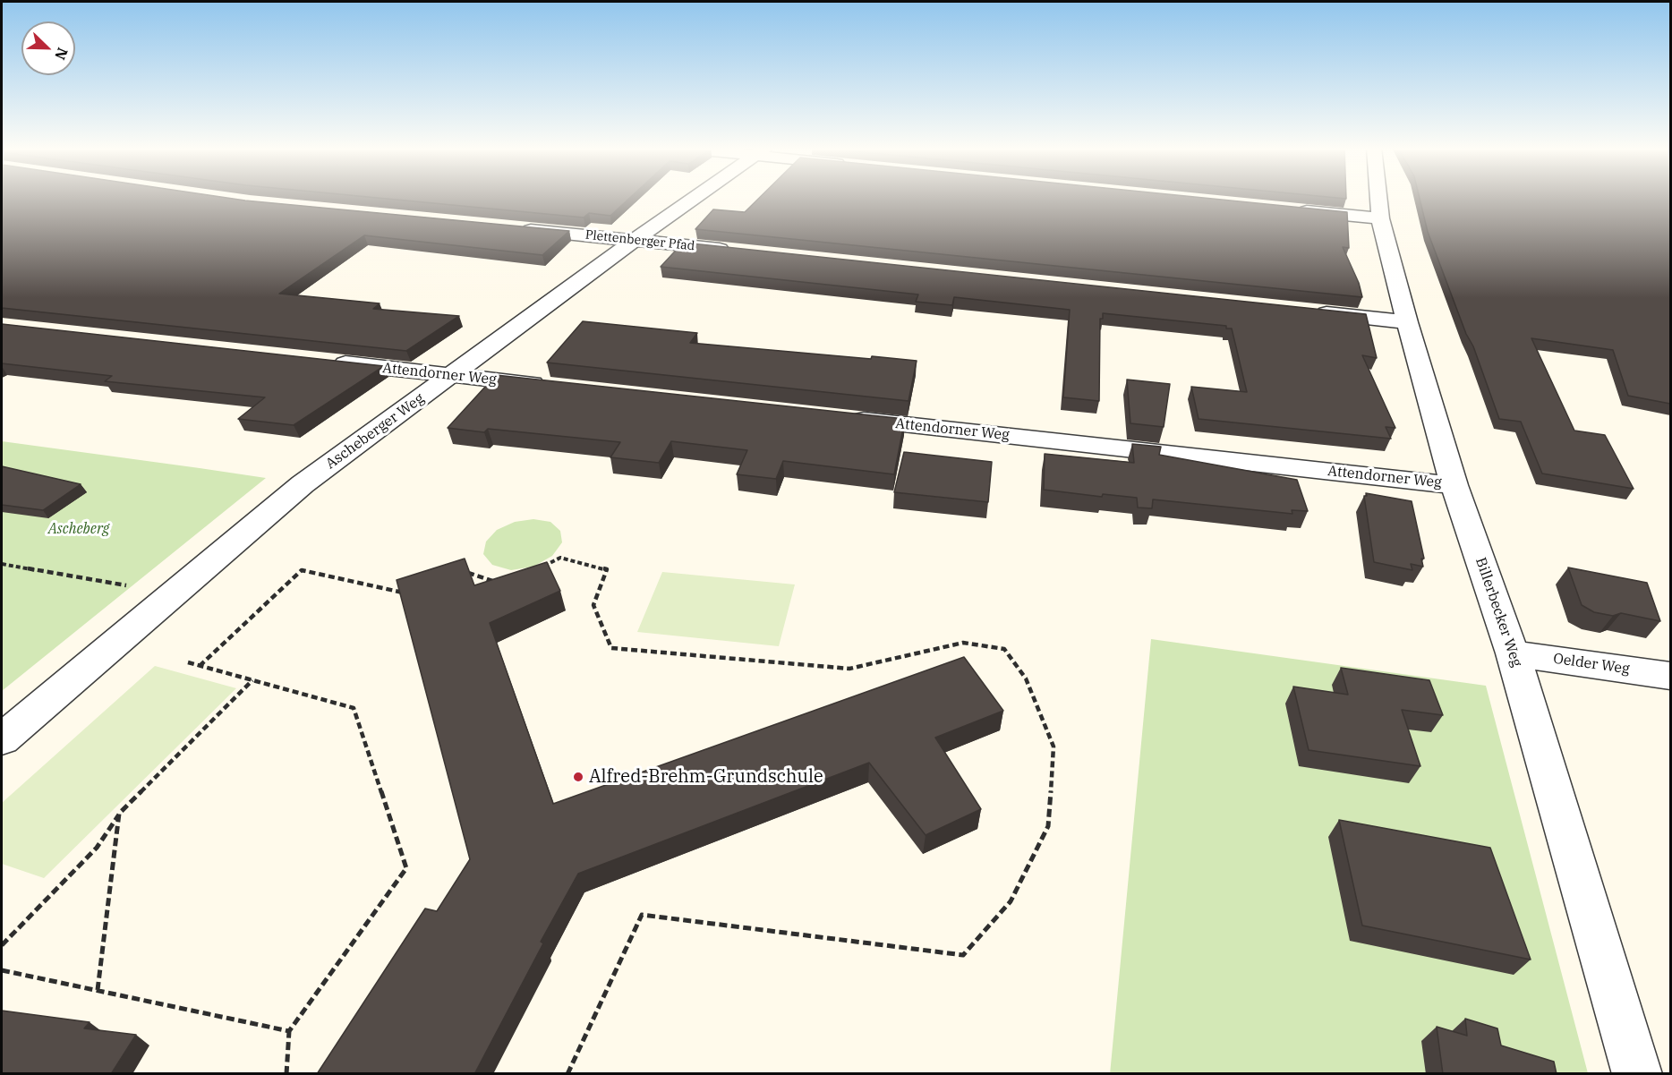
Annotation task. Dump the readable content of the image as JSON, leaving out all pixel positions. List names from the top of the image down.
{
  "streets": {
    "street": [
      "Plettenberger Pfad",
      "Attendorner Weg",
      "Ascheberger Weg",
      "Billerbecker Weg",
      "Oelder Weg"
    ]
  },
  "crossings": [
    ["Plettenberger Pfad", "Ascheberger Weg"],
    ["Attendorner Weg", "Ascheberger Weg"],
    ["Attendorner Weg", "Billerbecker Weg"],
    ["Billerbecker Weg", "Oelder Weg"]
  ],
  "parks": ["Ascheberg"],
  "places": ["Alfred-Brehm-Grundschule"],
  "north": "bottom right"
}
